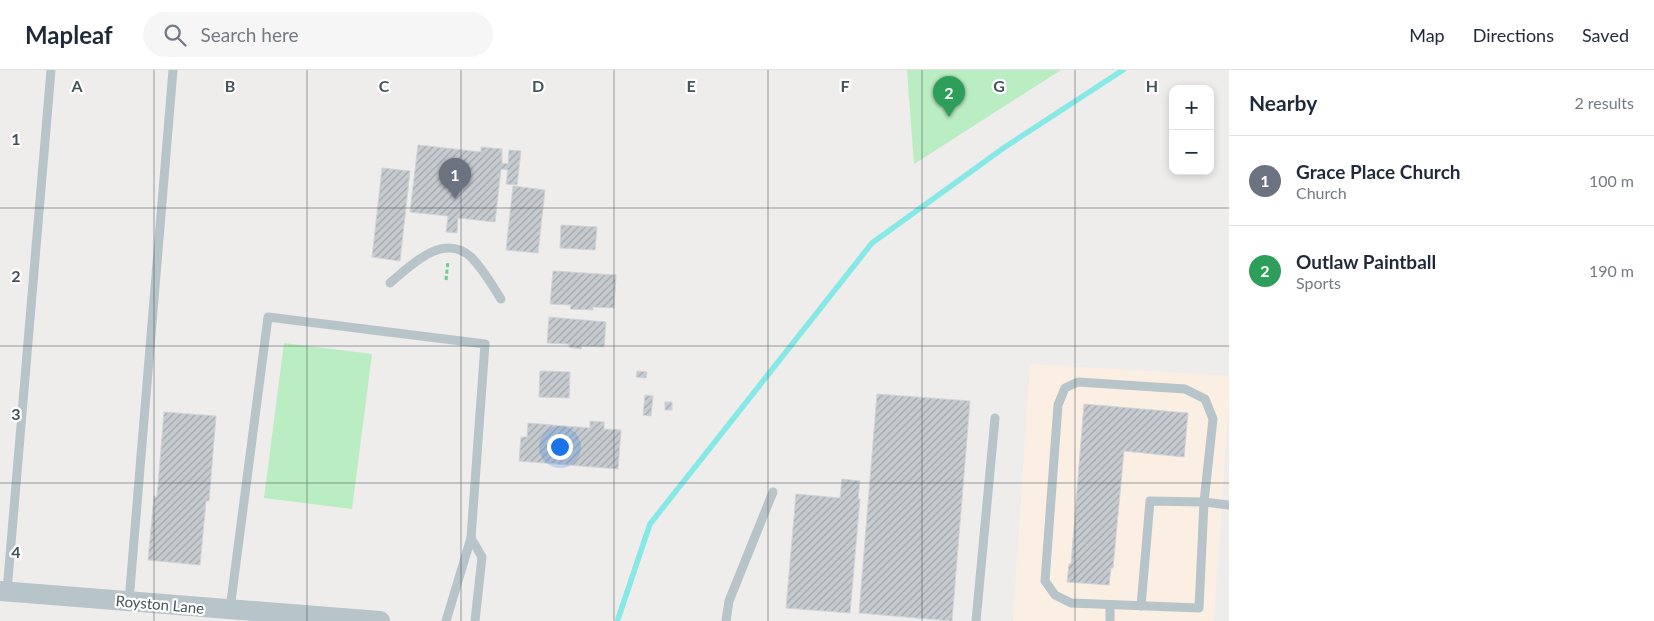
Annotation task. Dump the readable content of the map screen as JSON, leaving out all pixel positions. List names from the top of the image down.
{
  "streets": {
    "street": ["Royston Lane"]
  },
  "page": {
    "header": "Mapleaf",
    "search": "Search here",
    "nav": ["Map", "Directions", "Saved"],
    "heading": ["Nearby", "2 results"],
    "pins": ["2", "1"],
    "map_buttons": ["+", "−"],
    "list": [
      {
        "mark": "1",
        "name": "Grace Place Church",
        "note": "Church",
        "value": "100 m"
      },
      {
        "mark": "2",
        "name": "Outlaw Paintball",
        "note": "Sports",
        "value": "190 m"
      }
    ]
  },
  "grid": {
    "columns": [
      "A",
      "B",
      "C",
      "D",
      "E",
      "F",
      "G",
      "H"
    ],
    "rows": [
      "1",
      "2",
      "3",
      "4"
    ]
  }
}
